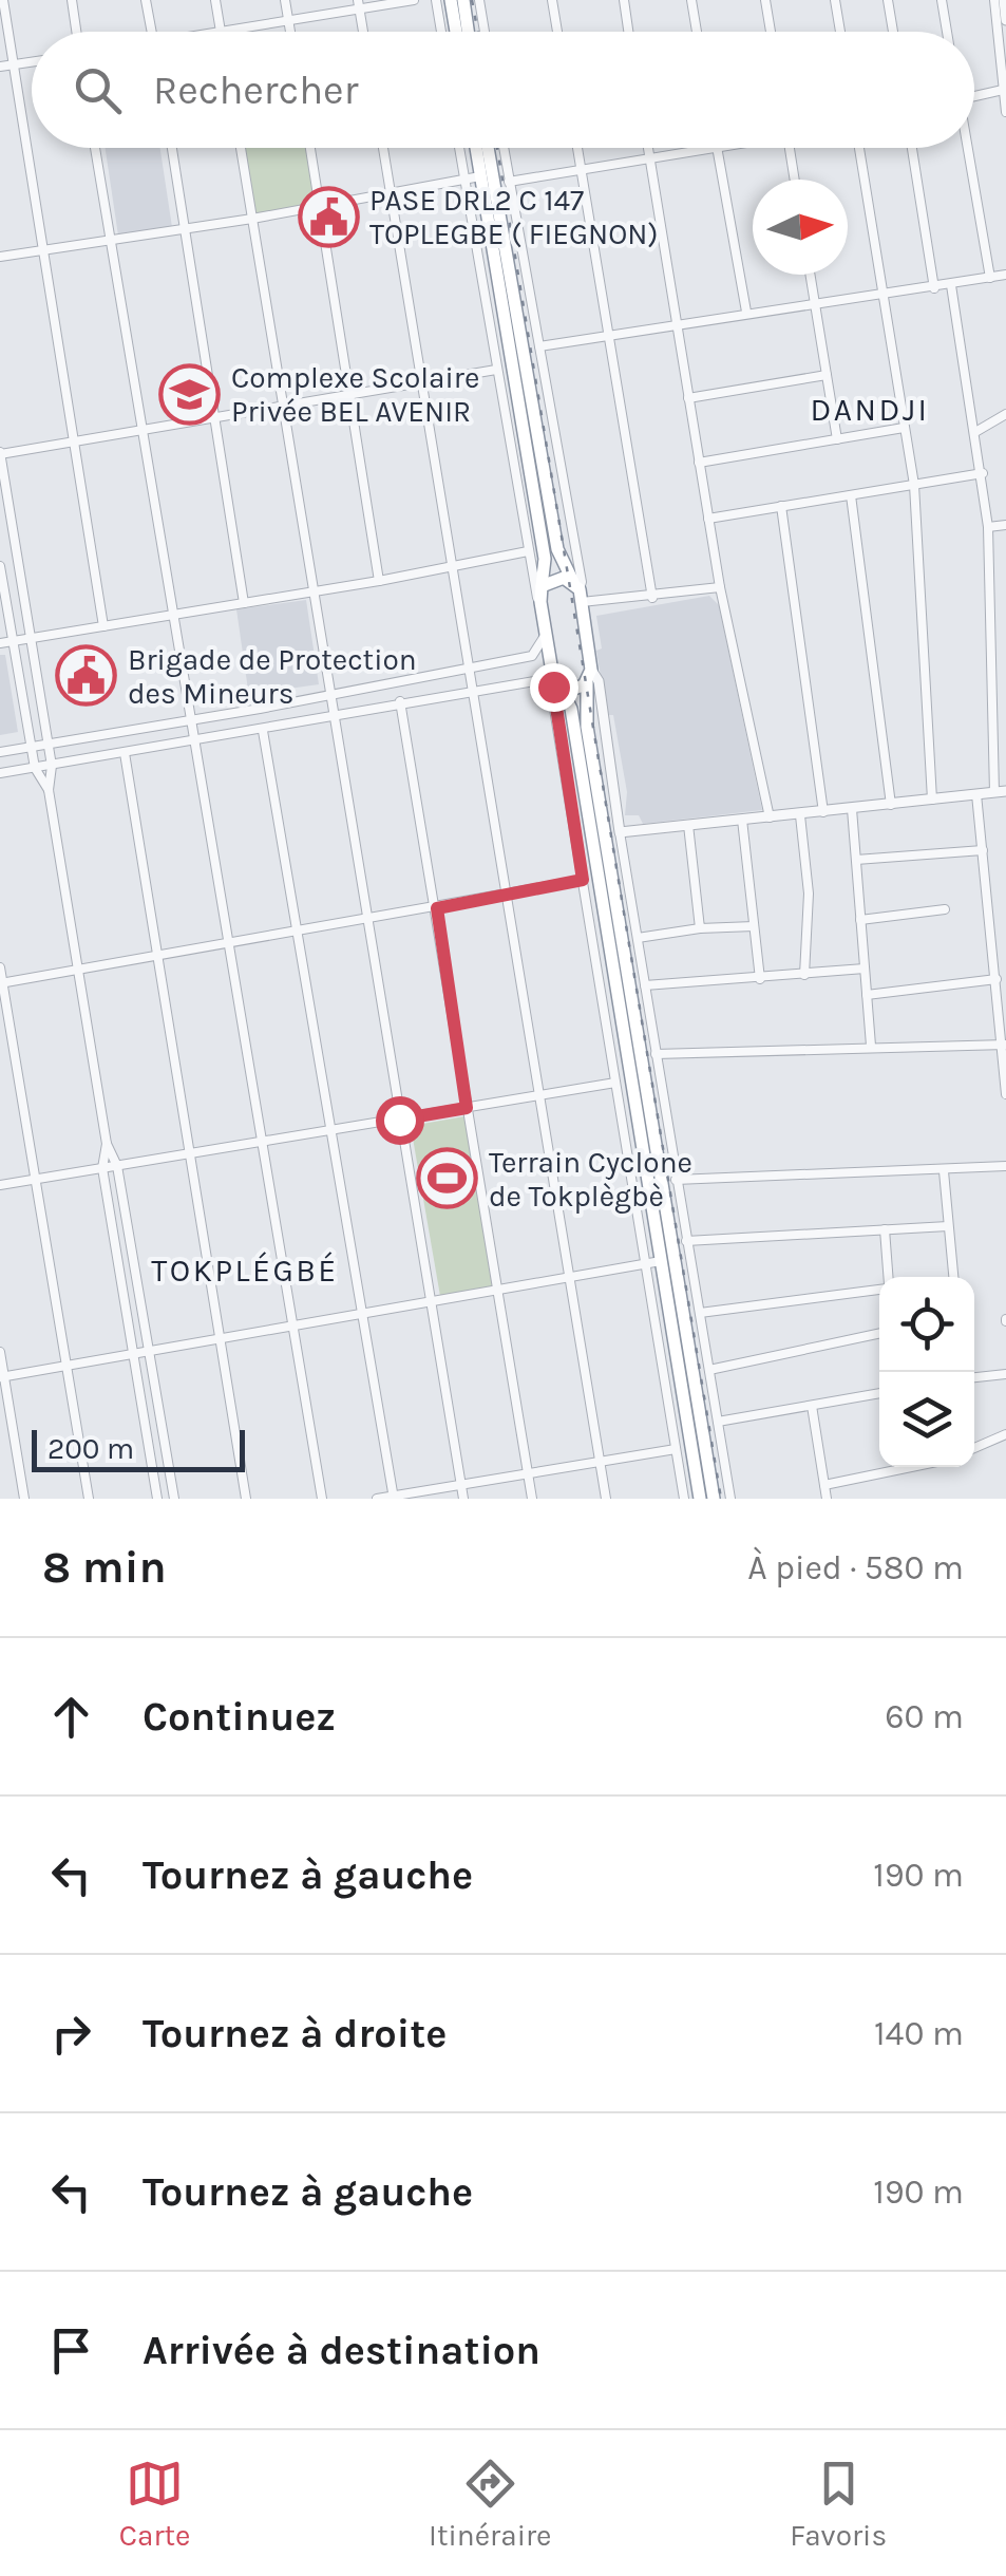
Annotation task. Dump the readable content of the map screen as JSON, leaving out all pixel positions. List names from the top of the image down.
{
  "districts": ["DANDJI", "TOKPLÉGBÉ"],
  "places": {
    "public building": ["PASE DRL2 C 147 TOPLEGBE ( FIEGNON)", "Brigade de Protection des Mineurs"],
    "school or university": ["Complexe Scolaire Privée BEL AVENIR"],
    "sports": ["Terrain Cyclone de Tokplègbè"]
  },
  "scale_bar": "200 m",
  "north": "right",
  "page": {
    "search": "Rechercher",
    "scale": "200 m",
    "heading": ["8 min", "À pied · 580 m"],
    "list": [
      ["Continuez", "60 m"],
      ["Tournez à gauche", "190 m"],
      ["Tournez à droite", "140 m"],
      ["Tournez à gauche", "190 m"],
      "Arrivée à destination"
    ],
    "nav": ["Carte", "Itinéraire", "Favoris"]
  }
}
